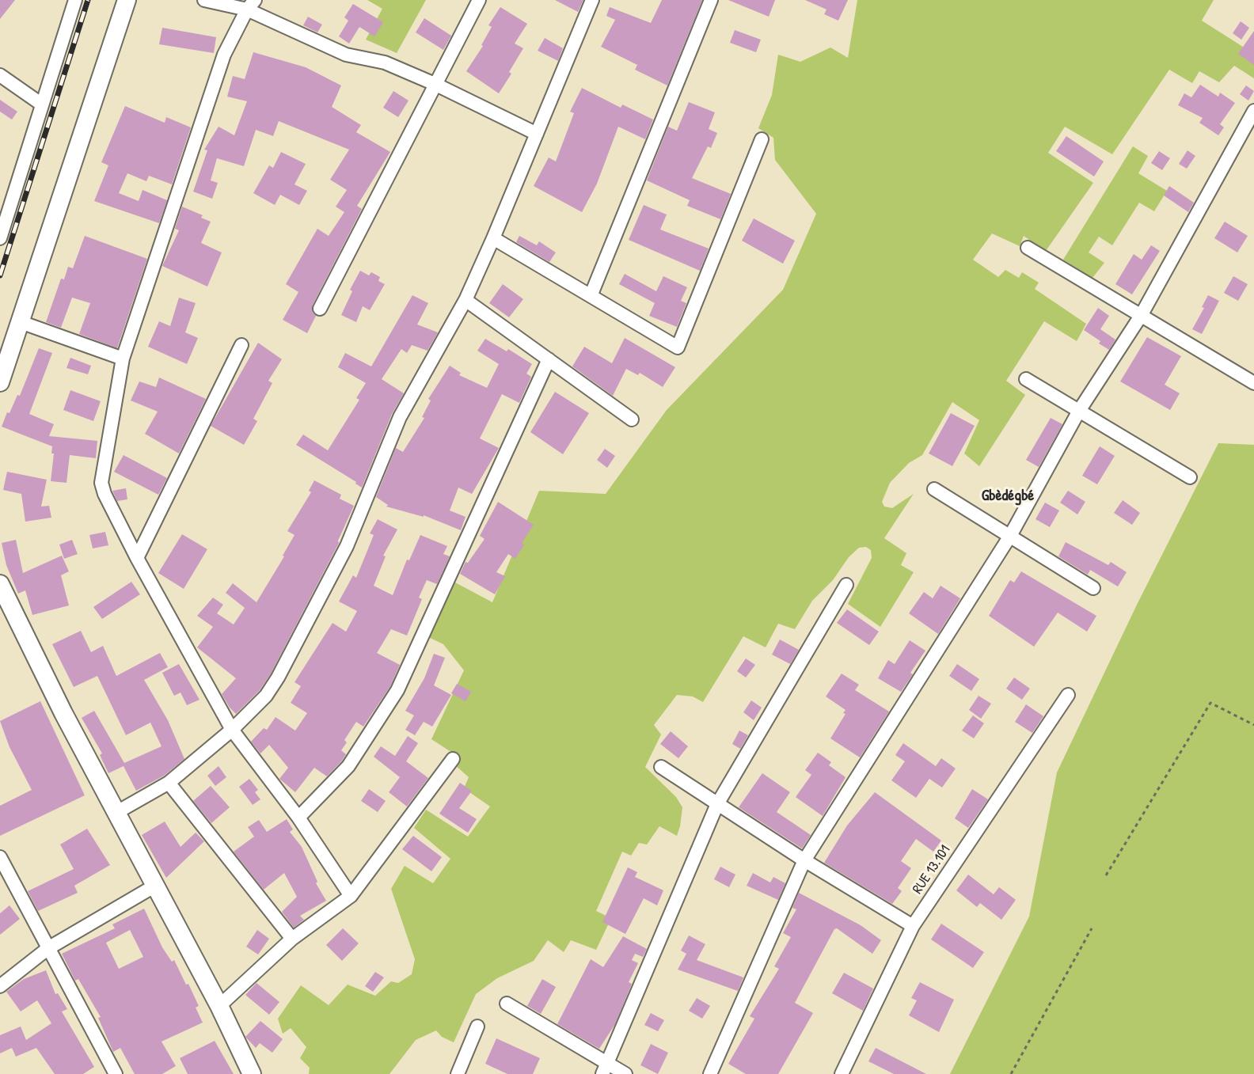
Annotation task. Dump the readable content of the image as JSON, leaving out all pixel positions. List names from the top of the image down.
{
  "streets": {
    "street": ["RUE 13.101"]
  },
  "districts": ["Gbèdégbé"]
}
